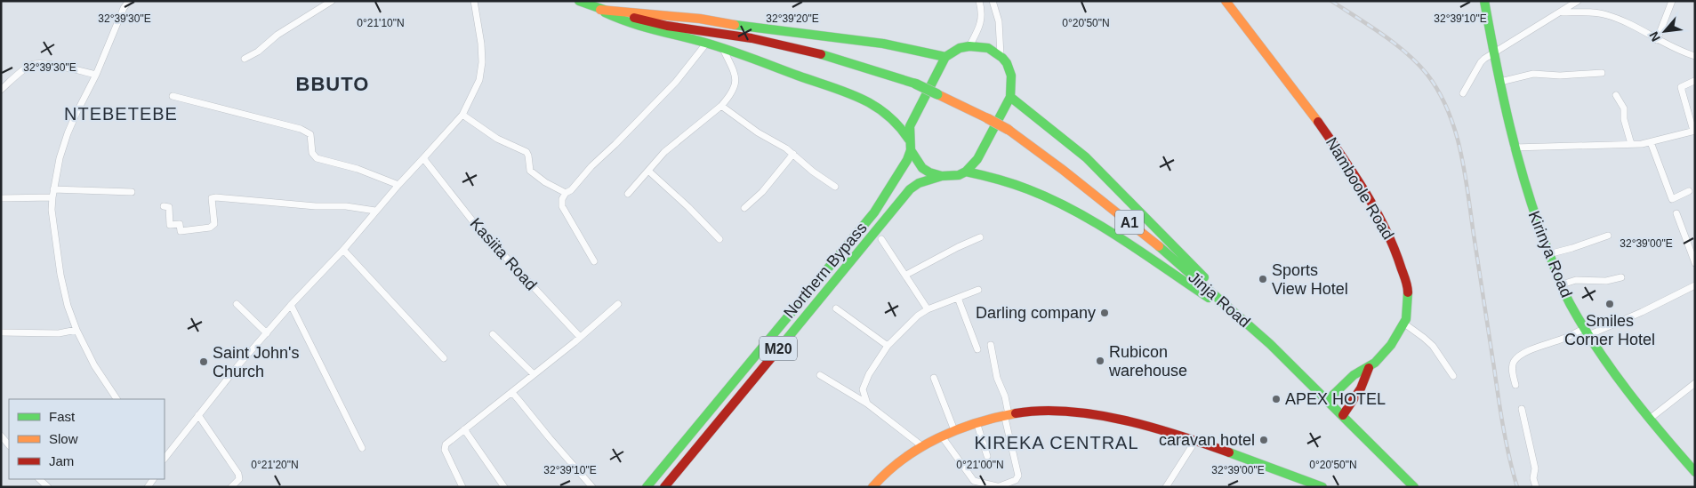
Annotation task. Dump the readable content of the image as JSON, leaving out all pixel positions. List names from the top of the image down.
{
  "streets": {
    "main road": [
      "Namboole Road",
      "A1",
      "Kirinya Road",
      "Northern Bypass",
      "Jinja Road",
      "M20"
    ],
    "street": ["Kasiita Road"]
  },
  "crossings": [
    ["Namboole Road", "Jinja Road"],
    ["A1", "Jinja Road"]
  ],
  "districts": ["BBUTO", "NTEBETEBE", "KIREKA CENTRAL"],
  "places": [
    "Sports View Hotel",
    "Smiles Corner Hotel",
    "Darling company",
    "Rubicon warehouse",
    "Saint John's Church",
    "APEX HOTEL",
    "caravan hotel"
  ],
  "legend": ["Fast", "Slow", "Jam"],
  "north": "bottom left",
  "coordinates": [
    "32°39'10\"E",
    "32°39'30\"E",
    "32°39'20\"E",
    "0°21'10\"N",
    "0°20'50\"N",
    "32°39'00\"E",
    "0°21'20\"N",
    "0°21'00\"N"
  ]
}
